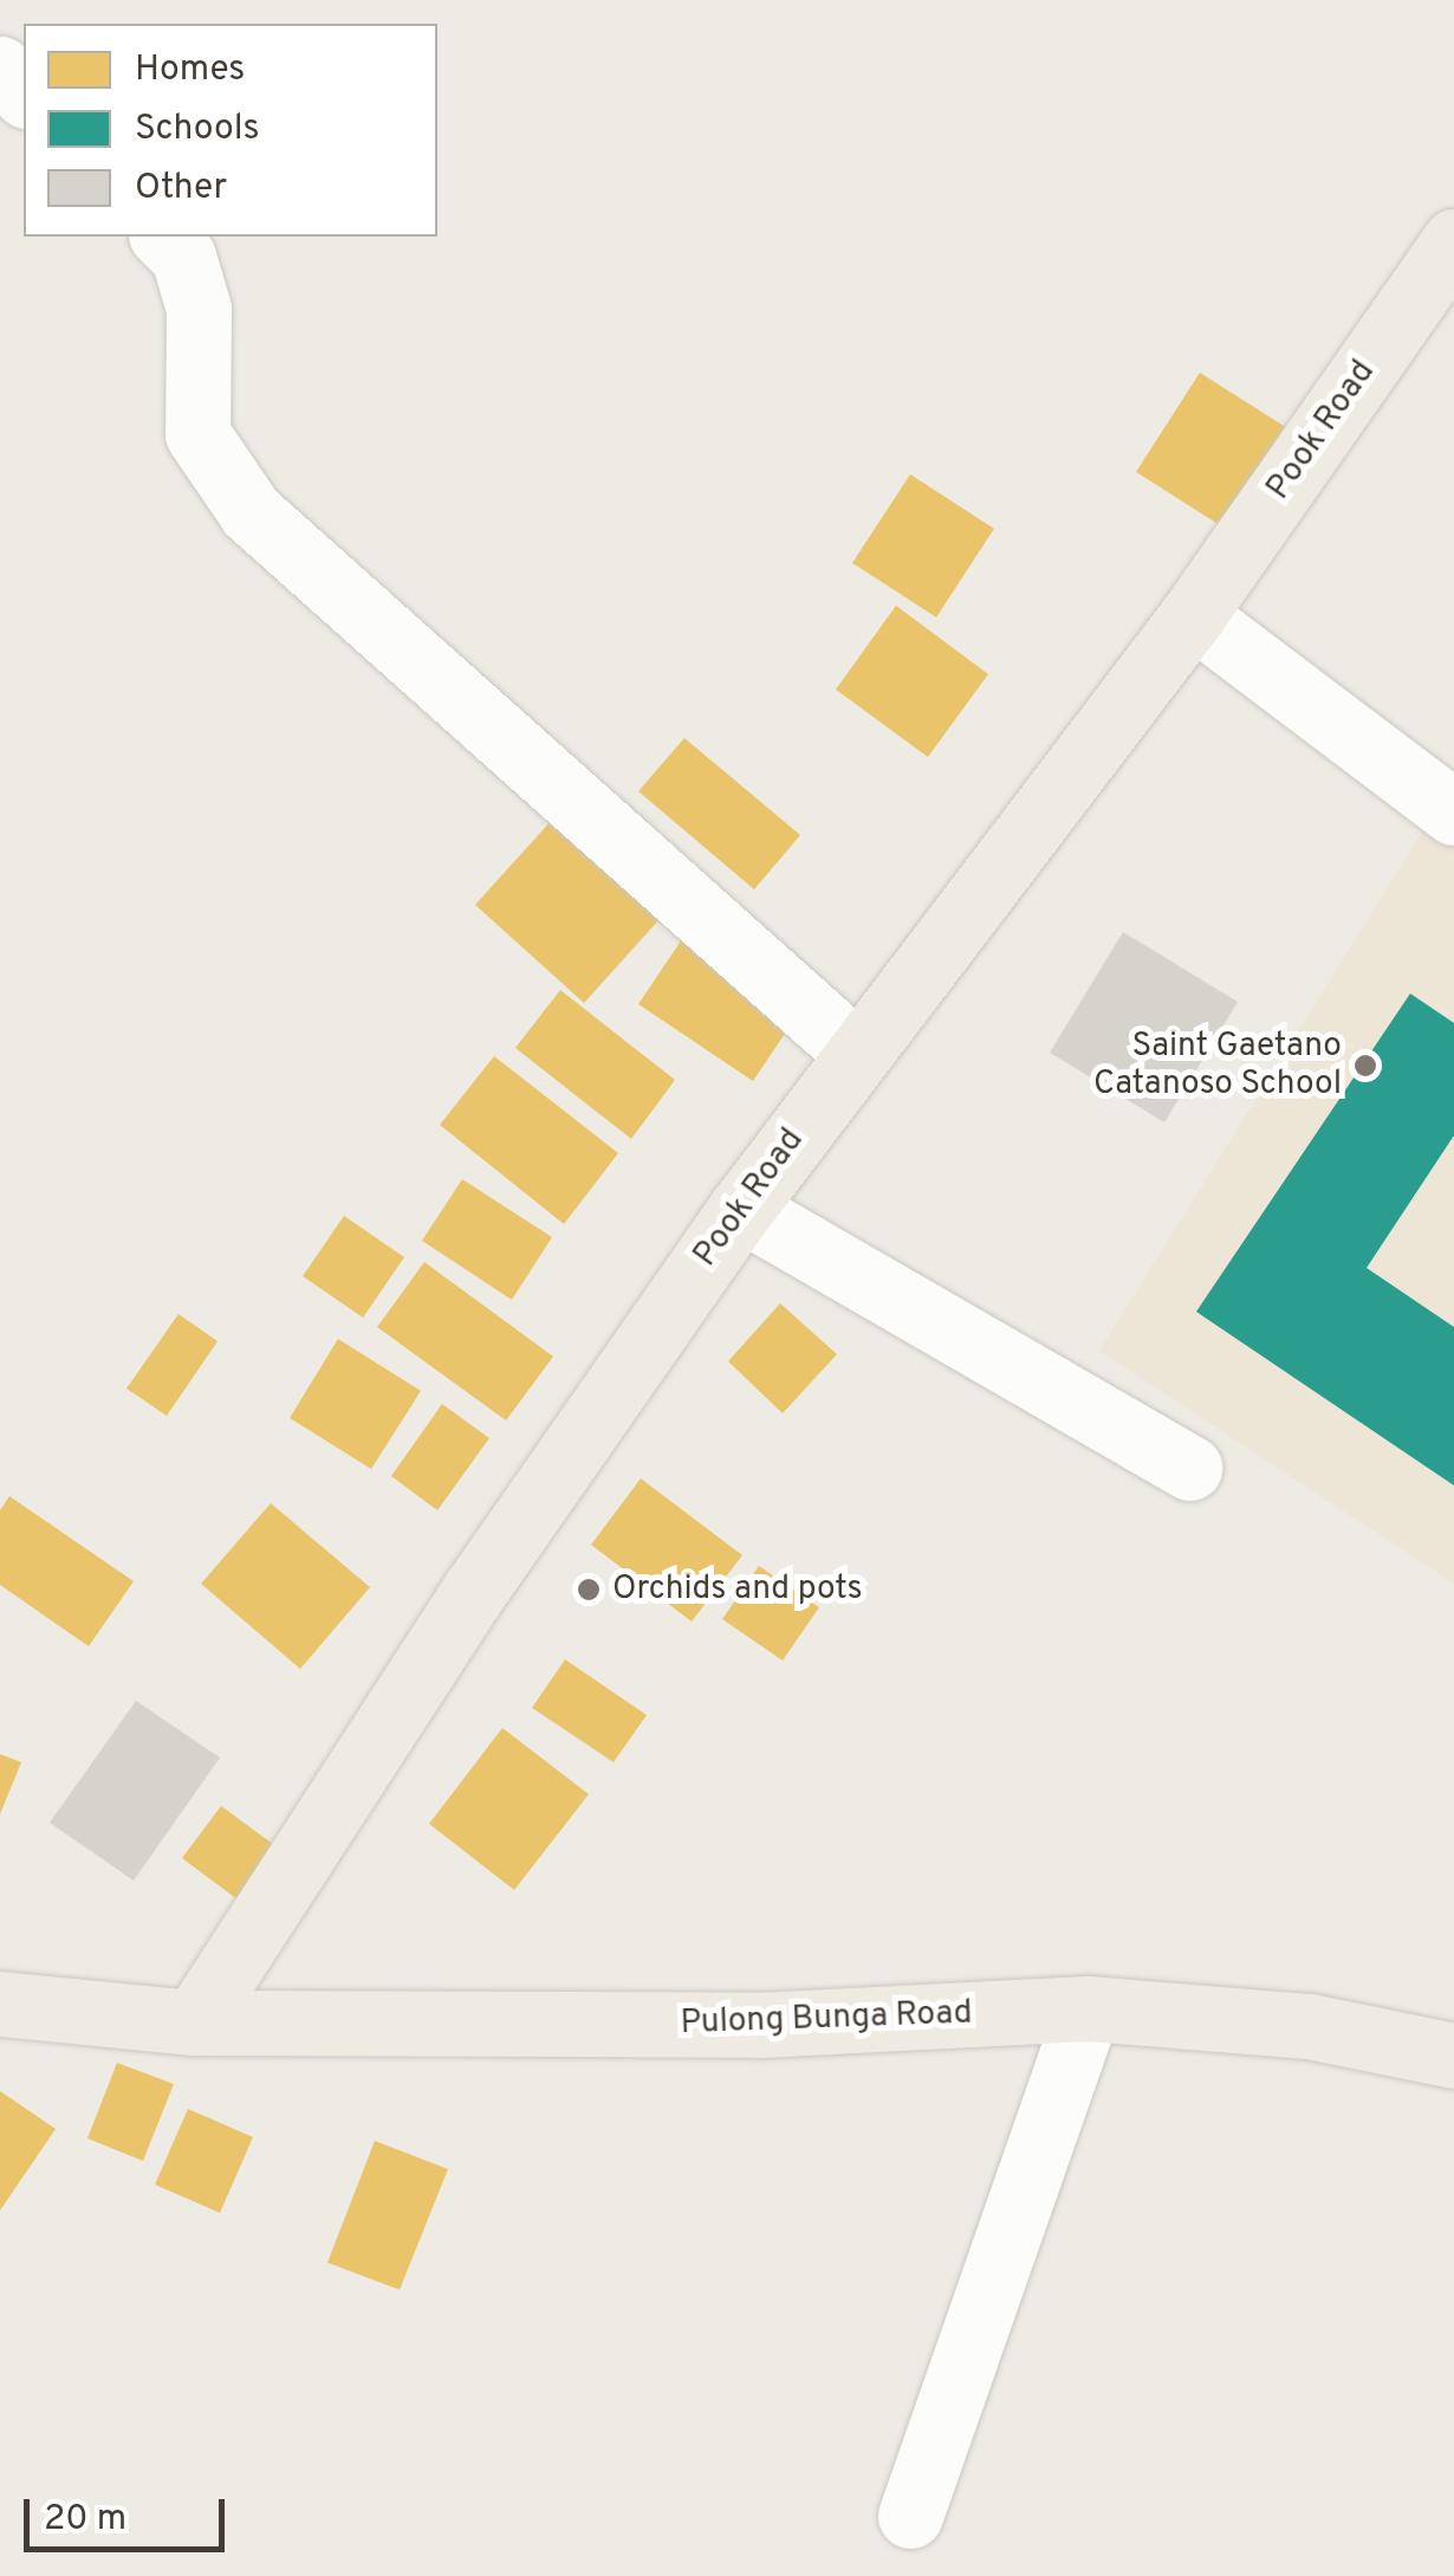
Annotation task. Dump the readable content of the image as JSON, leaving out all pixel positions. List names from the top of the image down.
{
  "streets": {
    "main road": ["Pook Road", "Pulong Bunga Road"]
  },
  "crossings": [
    ["Pook Road", "Pulong Bunga Road"]
  ],
  "places": ["Saint Gaetano Catanoso School", "Orchids and pots"],
  "legend": ["Homes", "Schools", "Other"],
  "scale_bar": "20 m"
}
